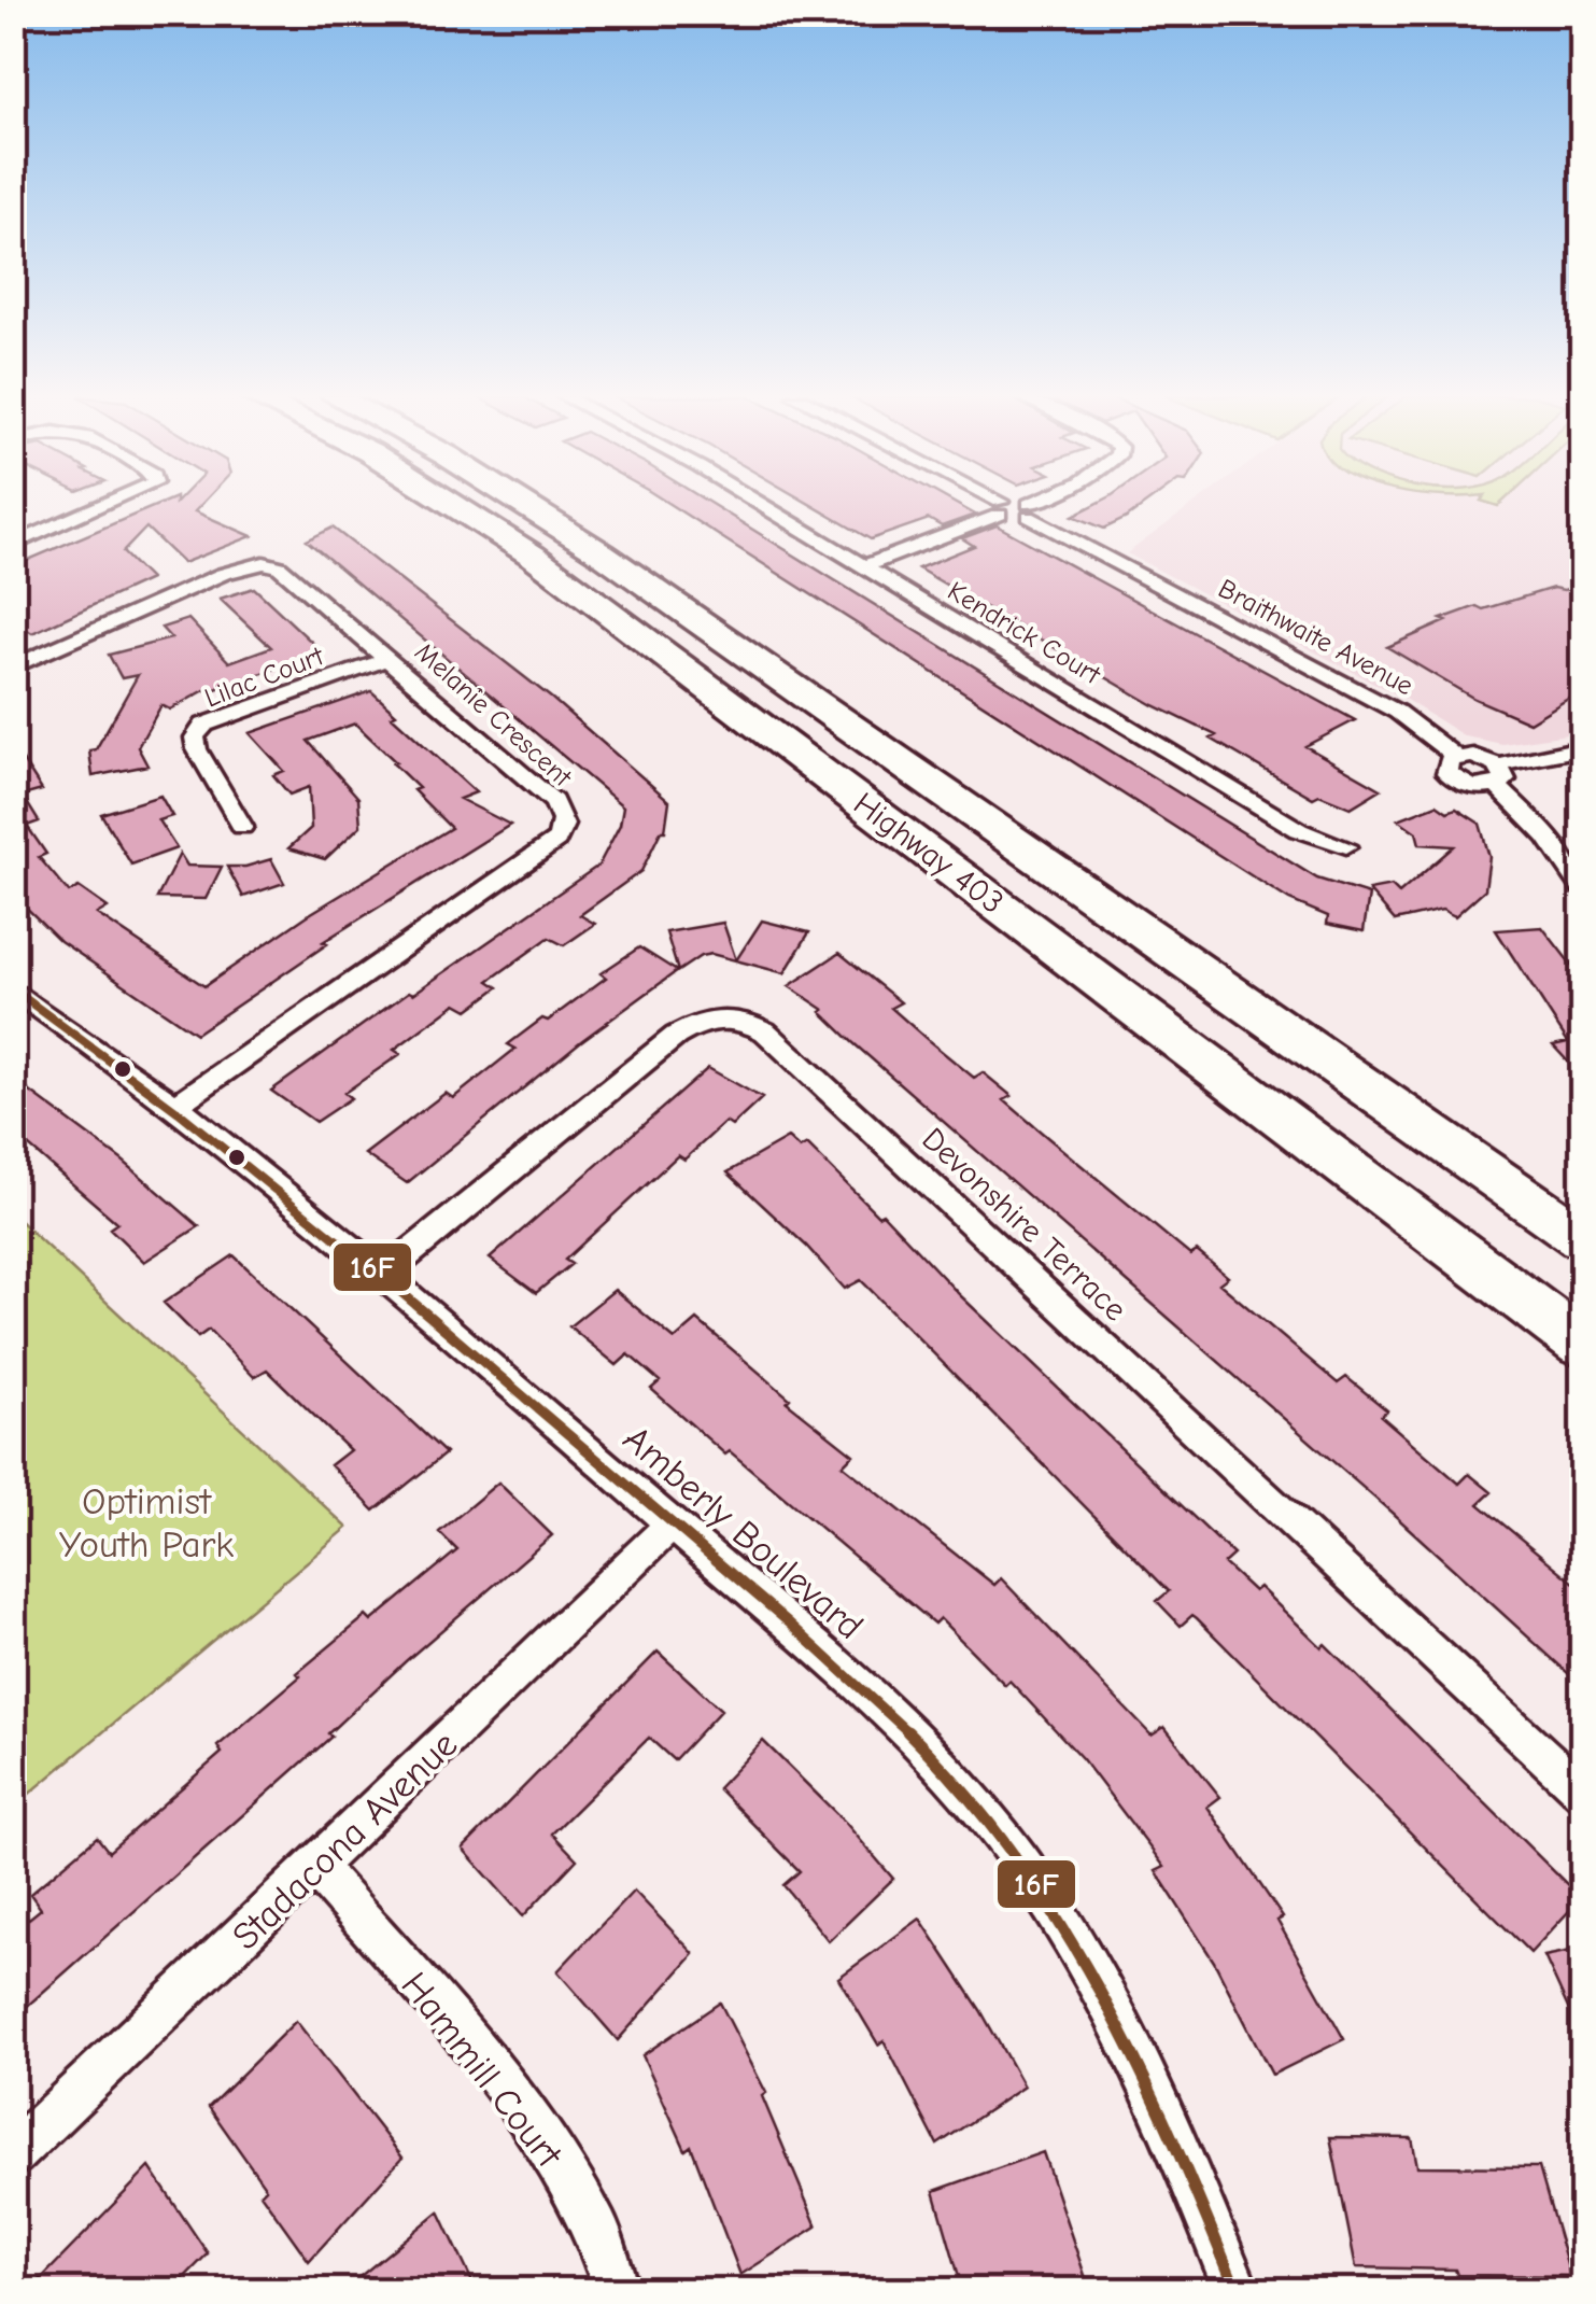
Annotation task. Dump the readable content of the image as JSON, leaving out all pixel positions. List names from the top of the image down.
{
  "streets": {
    "highway": ["Highway 403"],
    "street": [
      "Kendrick Court",
      "Braithwaite Avenue",
      "Lilac Court",
      "Melanie Crescent",
      "Devonshire Terrace",
      "Amberly Boulevard",
      "Stadacona Avenue",
      "Hammill Court"
    ]
  },
  "crossings": [
    ["Lilac Court", "Melanie Crescent"],
    ["Melanie Crescent", "Amberly Boulevard"],
    ["Devonshire Terrace", "Amberly Boulevard"],
    ["Amberly Boulevard", "Stadacona Avenue"],
    ["Stadacona Avenue", "Hammill Court"]
  ],
  "parks": ["Optimist Youth Park"],
  "lines": ["transit line 16F"]
}
